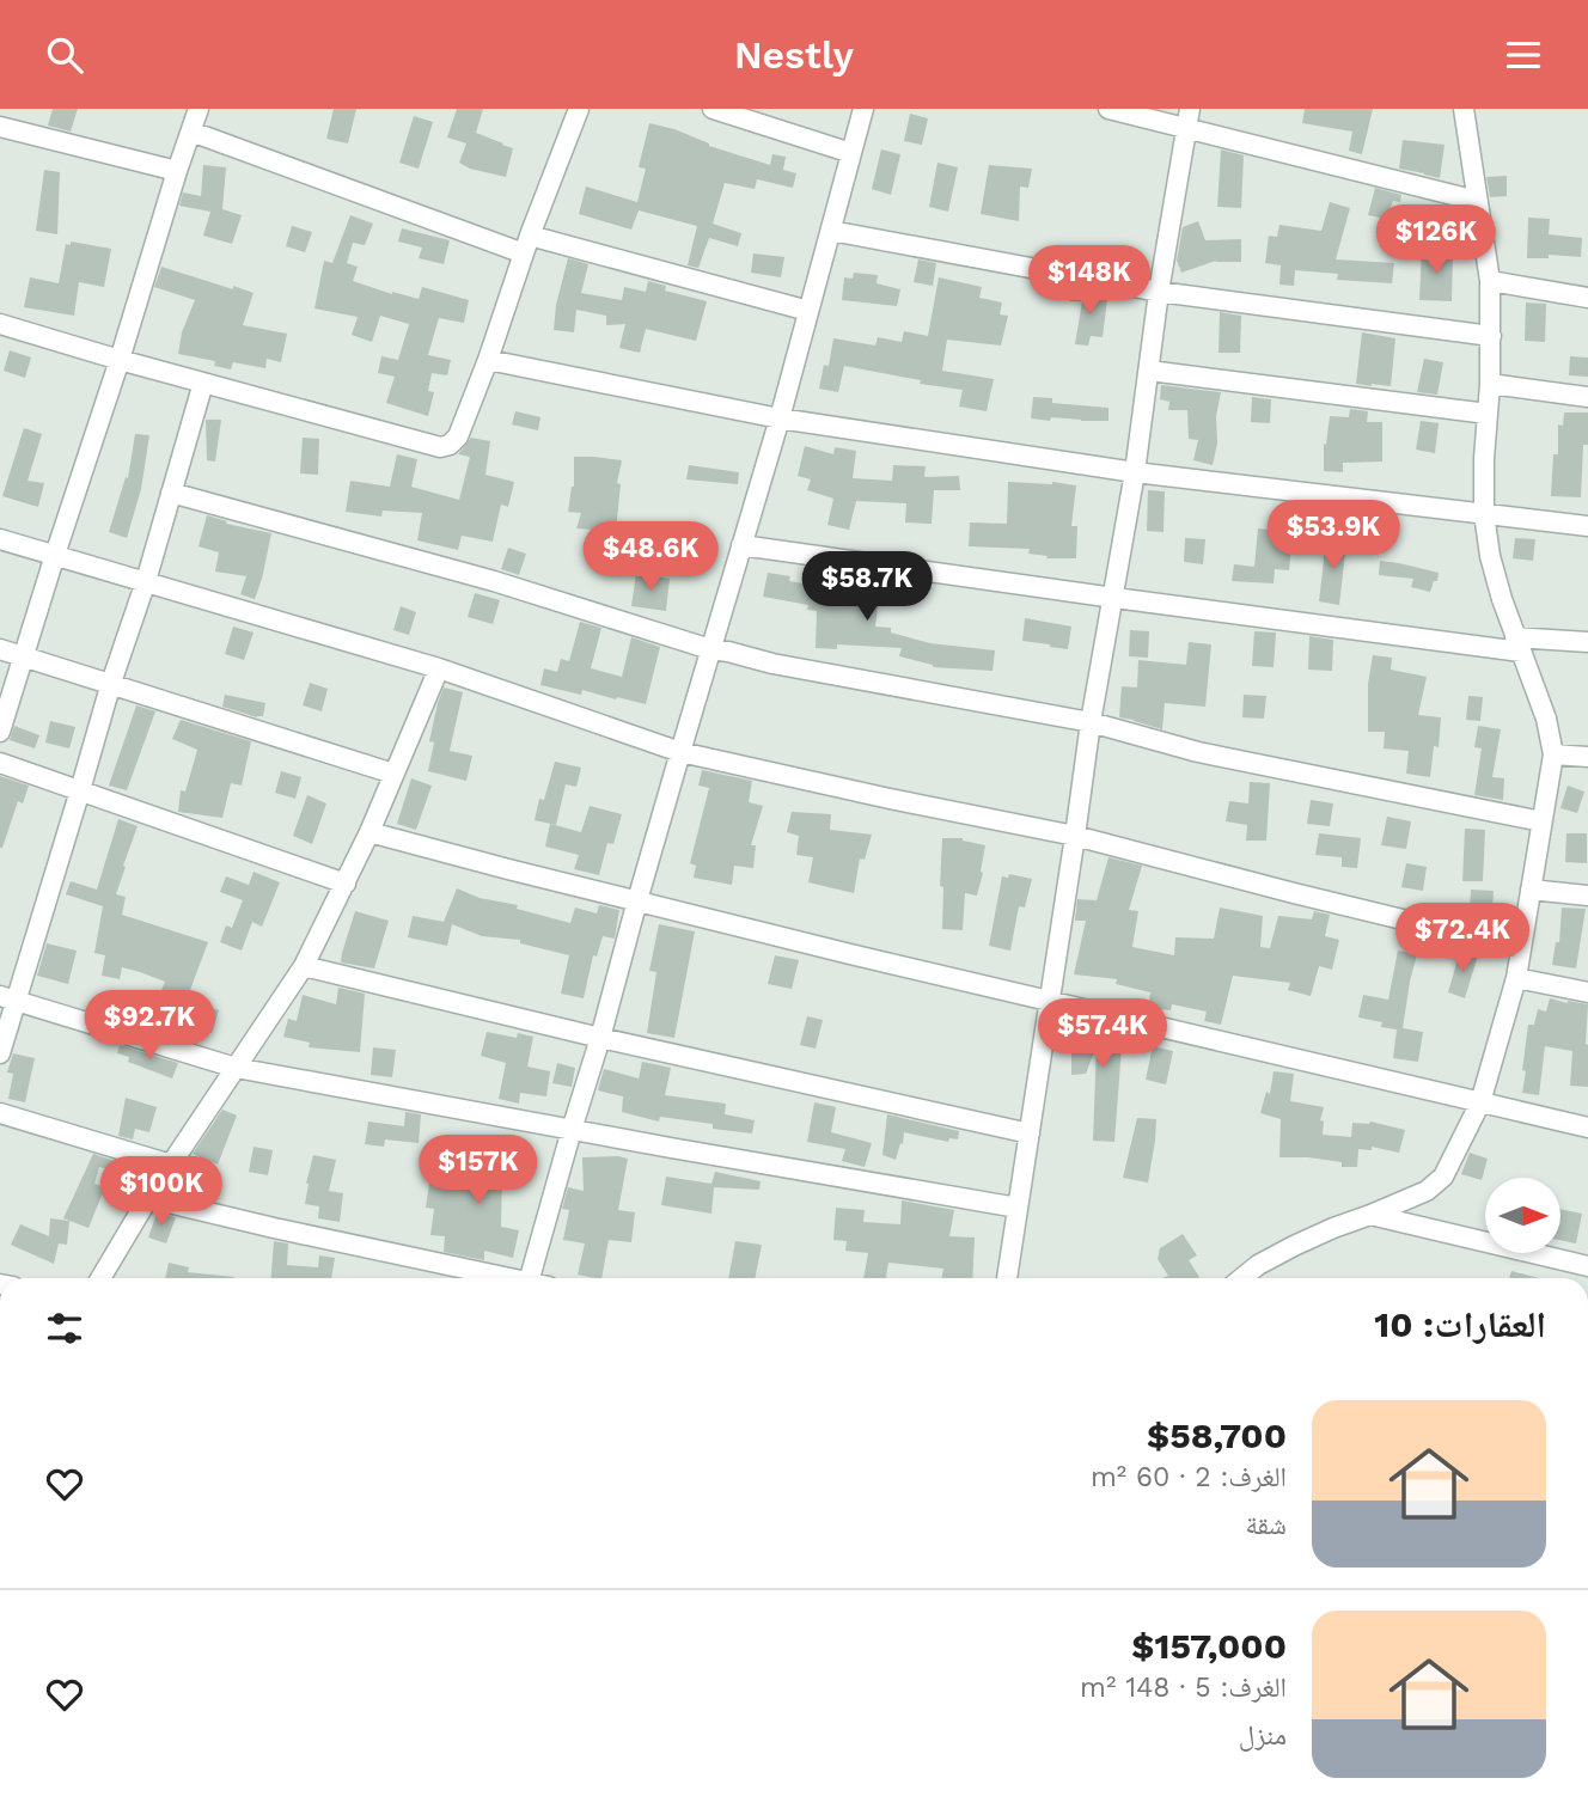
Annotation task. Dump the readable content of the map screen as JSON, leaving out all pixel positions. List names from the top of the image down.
{
  "north": "right",
  "page": {
    "header": "Nestly",
    "price": [
      "$126K",
      "$148K",
      "$53.9K",
      "$48.6K",
      "$58.7K",
      "$72.4K",
      "$92.7K",
      "$57.4K",
      "$157K",
      "$100K"
    ],
    "heading": "العقارات: 10",
    "list": [
      {
        "name": "$58,700",
        "note": "الغرف: 2 · 60 m² · شقة"
      },
      {
        "name": "$157,000",
        "note": "الغرف: 5 · 148 m² · منزل"
      }
    ]
  }
}
